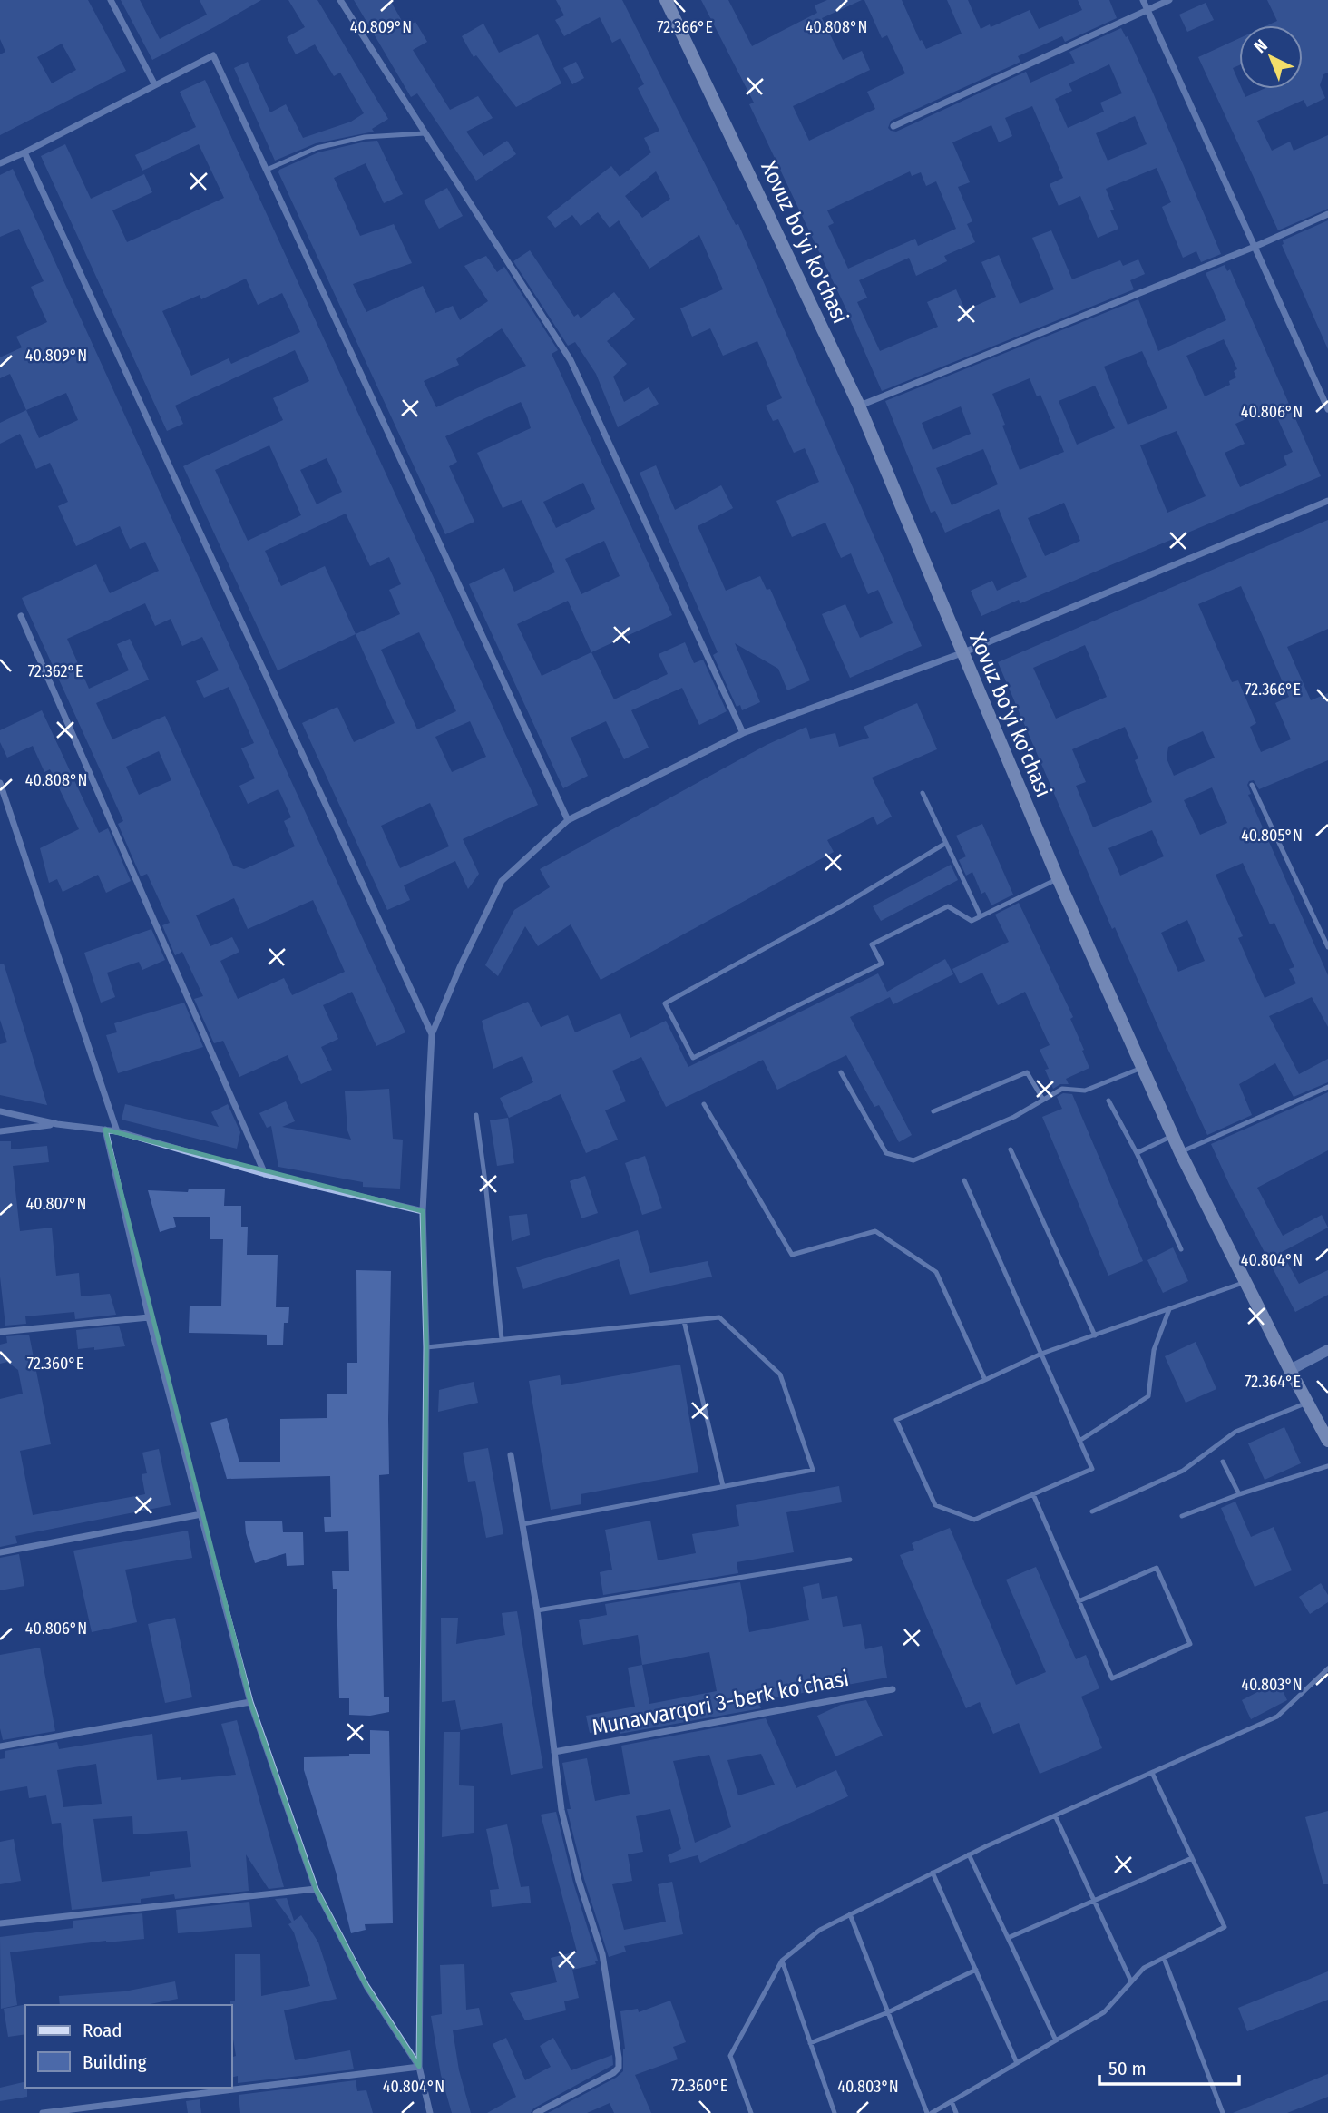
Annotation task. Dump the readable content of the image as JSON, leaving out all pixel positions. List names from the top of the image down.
{
  "streets": {
    "main road": ["Xovuz bo‘yi ko'chasi"],
    "street": ["Munavvarqori 3-berk koʻchasi"]
  },
  "legend": ["Road", "Building"],
  "scale_bar": "50 m",
  "north": "top left",
  "coordinates": [
    "40.809°N",
    "40.808°N",
    "72.366°E",
    "40.806°N",
    "72.362°E",
    "40.805°N",
    "40.807°N",
    "40.804°N",
    "72.360°E",
    "72.364°E",
    "40.803°N"
  ]
}
